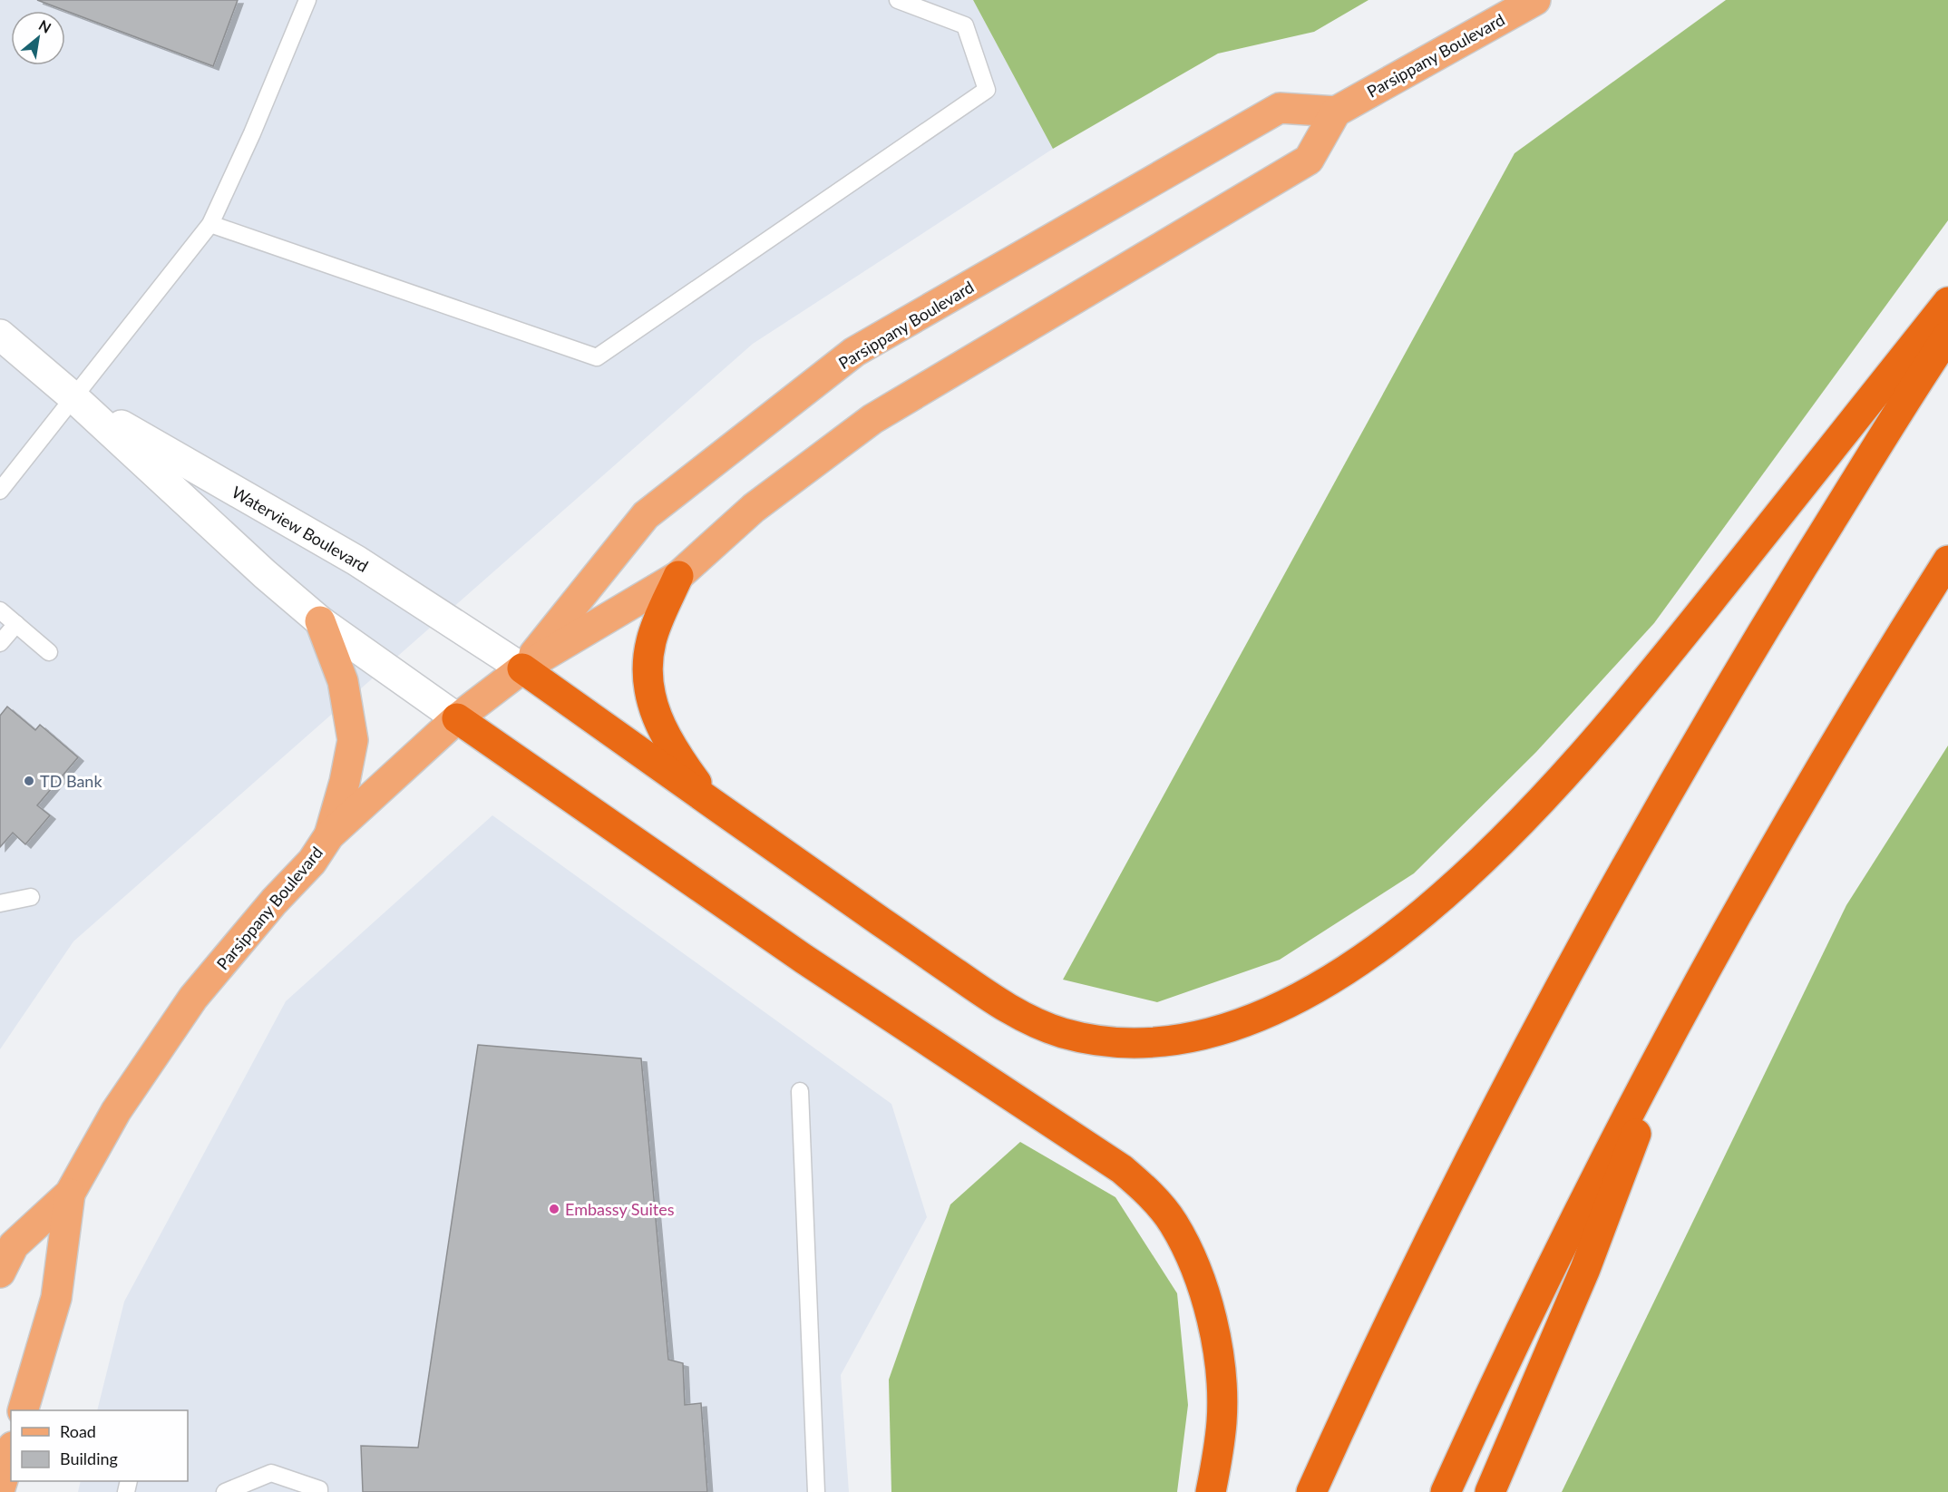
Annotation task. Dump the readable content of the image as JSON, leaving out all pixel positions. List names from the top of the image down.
{
  "streets": {
    "main road": ["Parsippany Boulevard"],
    "street": ["Waterview Boulevard"]
  },
  "crossings": [
    ["Parsippany Boulevard", "Waterview Boulevard"]
  ],
  "places": ["TD Bank", "Embassy Suites"],
  "legend": ["Road", "Building"],
  "north": "top right"
}
